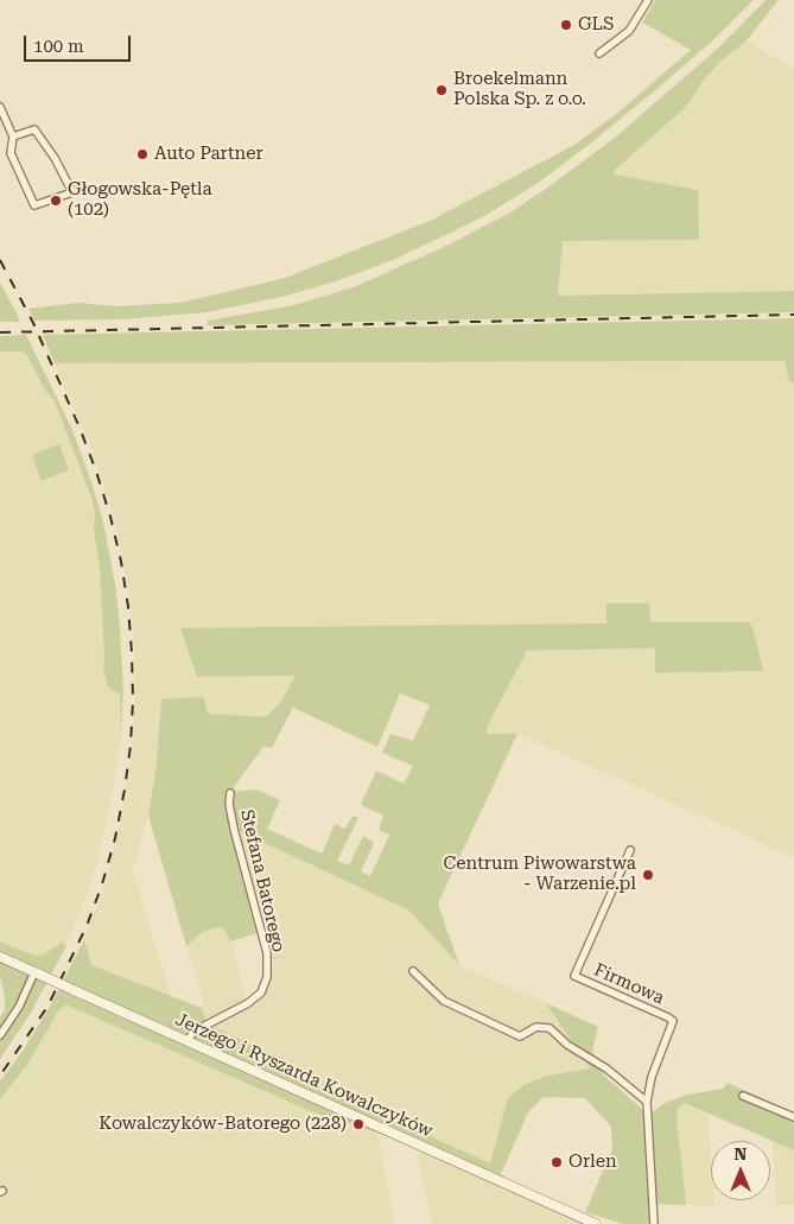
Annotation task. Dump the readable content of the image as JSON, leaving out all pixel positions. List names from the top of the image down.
{
  "streets": {
    "main road": ["Jerzego i Ryszarda Kowalczyków"],
    "street": ["Stefana Batorego", "Firmowa"]
  },
  "crossings": [
    ["Stefana Batorego", "Jerzego i Ryszarda Kowalczyków"]
  ],
  "places": [
    "GLS",
    "Broekelmann Polska Sp. z o.o.",
    "Auto Partner",
    "Głogowska-Pętla (102)",
    "Centrum Piwowarstwa - Warzenie.pl",
    "Kowalczyków-Batorego (228)",
    "Orlen"
  ],
  "scale_bar": "100 m",
  "north": "top"
}
